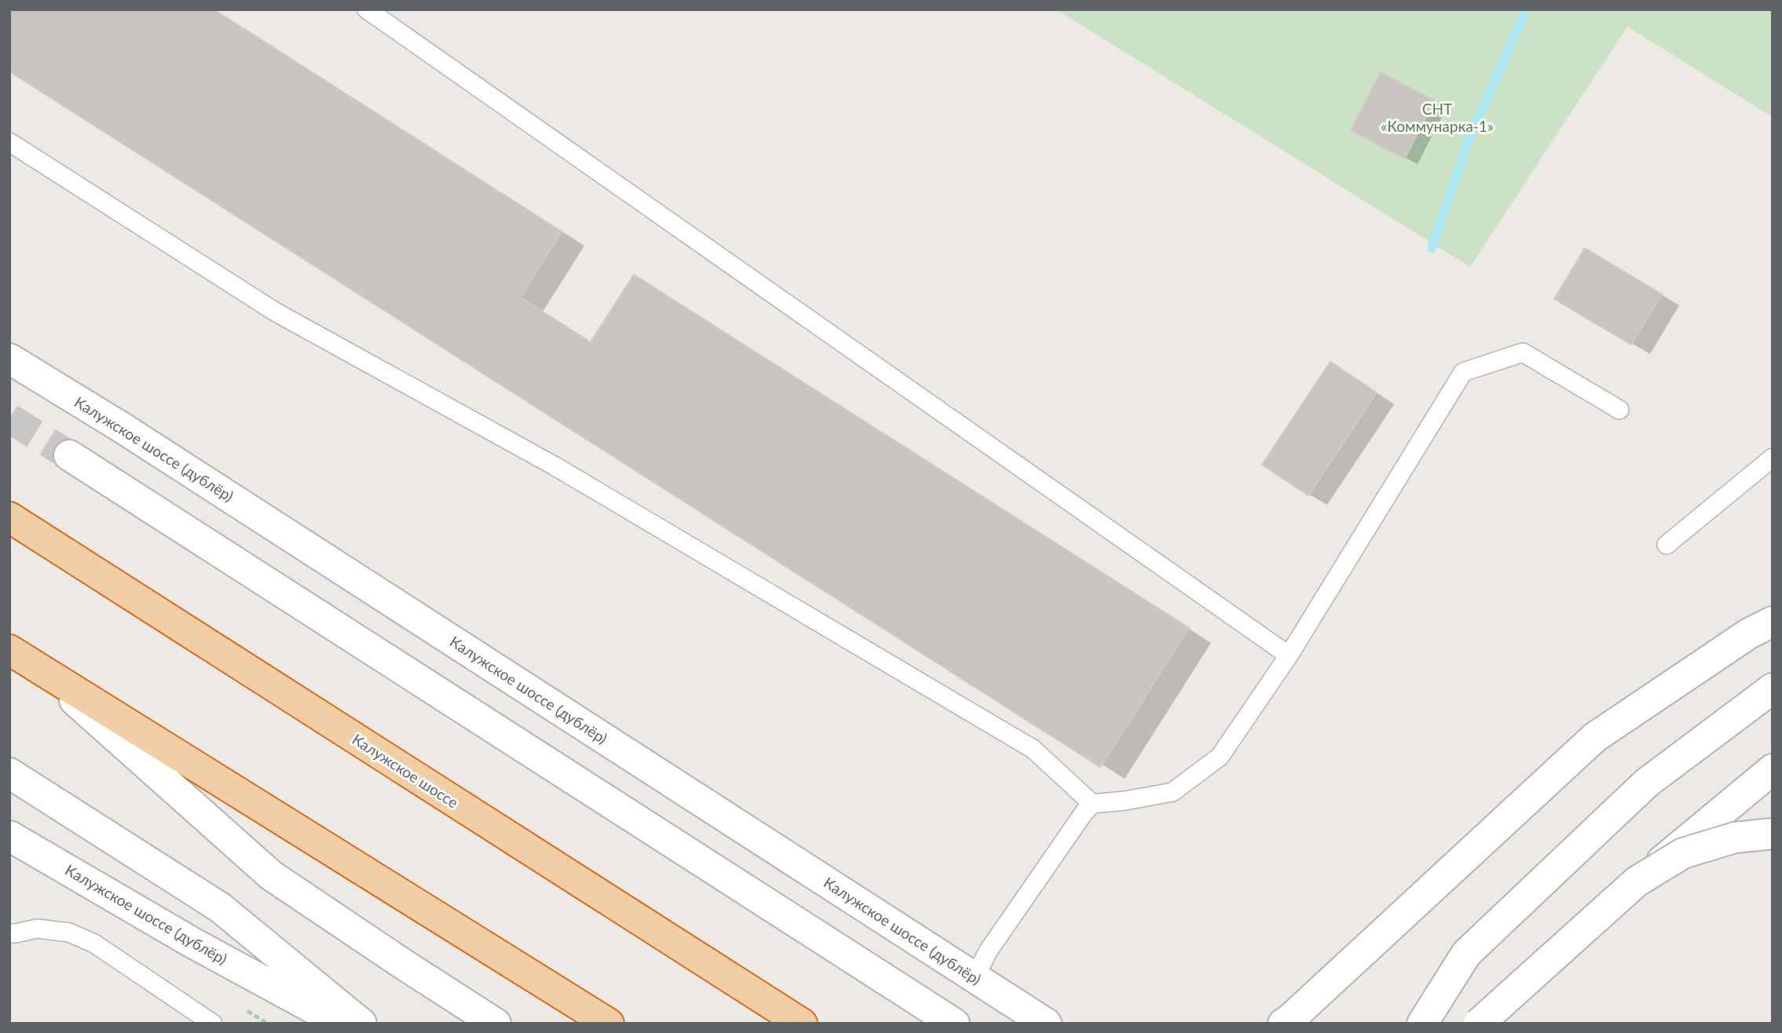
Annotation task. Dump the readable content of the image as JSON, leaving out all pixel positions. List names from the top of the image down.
{
  "streets": {
    "highway": ["Калужское шоссе"],
    "main road": ["Калужское шоссе (дублёр)"]
  },
  "parks": ["СНТ «Коммунарка-1»"]
}
